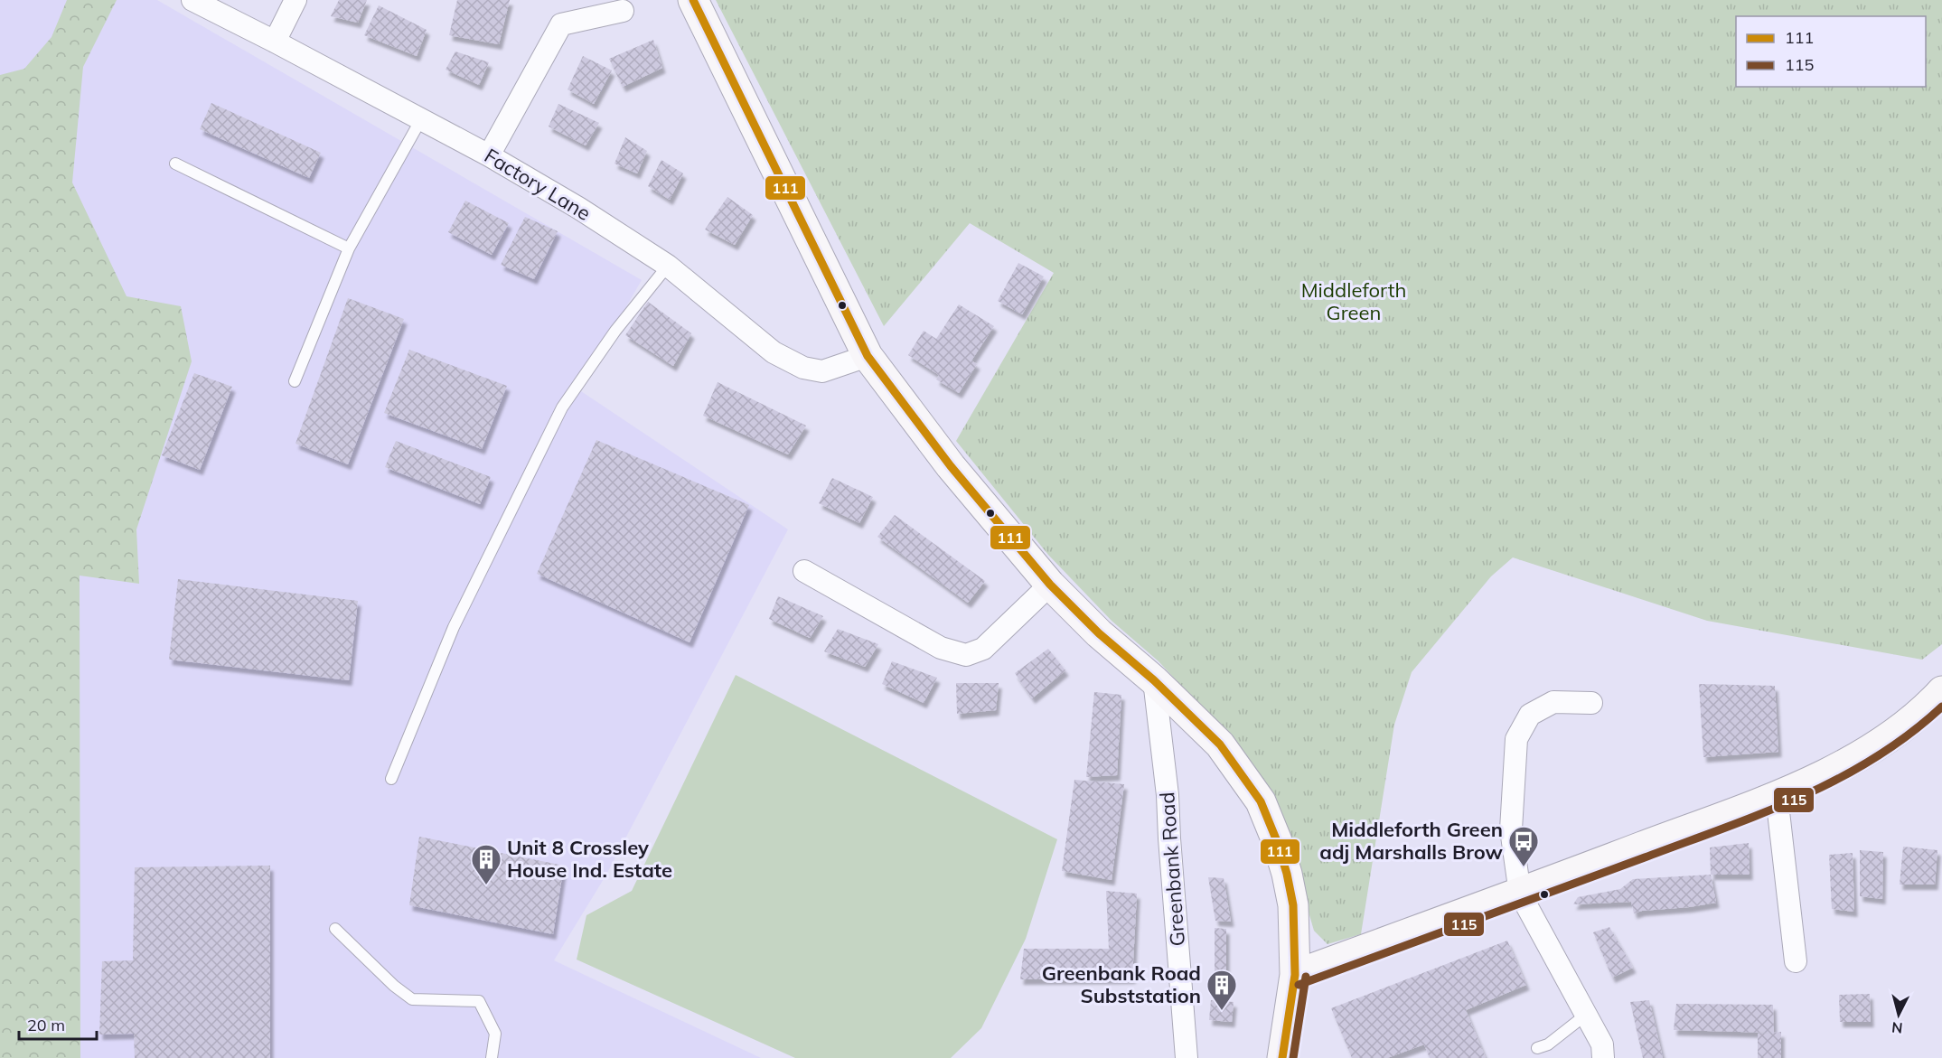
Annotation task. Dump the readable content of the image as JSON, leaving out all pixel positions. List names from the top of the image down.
{
  "streets": {
    "street": ["Factory Lane", "Greenbank Road"]
  },
  "parks": ["Middleforth Green"],
  "places": {
    "bus stop": ["Middleforth Green adj Marshalls Brow"],
    "building": ["Unit 8 Crossley House Ind. Estate", "Greenbank Road Subststation"]
  },
  "lines": ["transit line 111", "transit line 115"],
  "legend": ["111", "115"],
  "scale_bar": "20 m",
  "north": "bottom"
}
